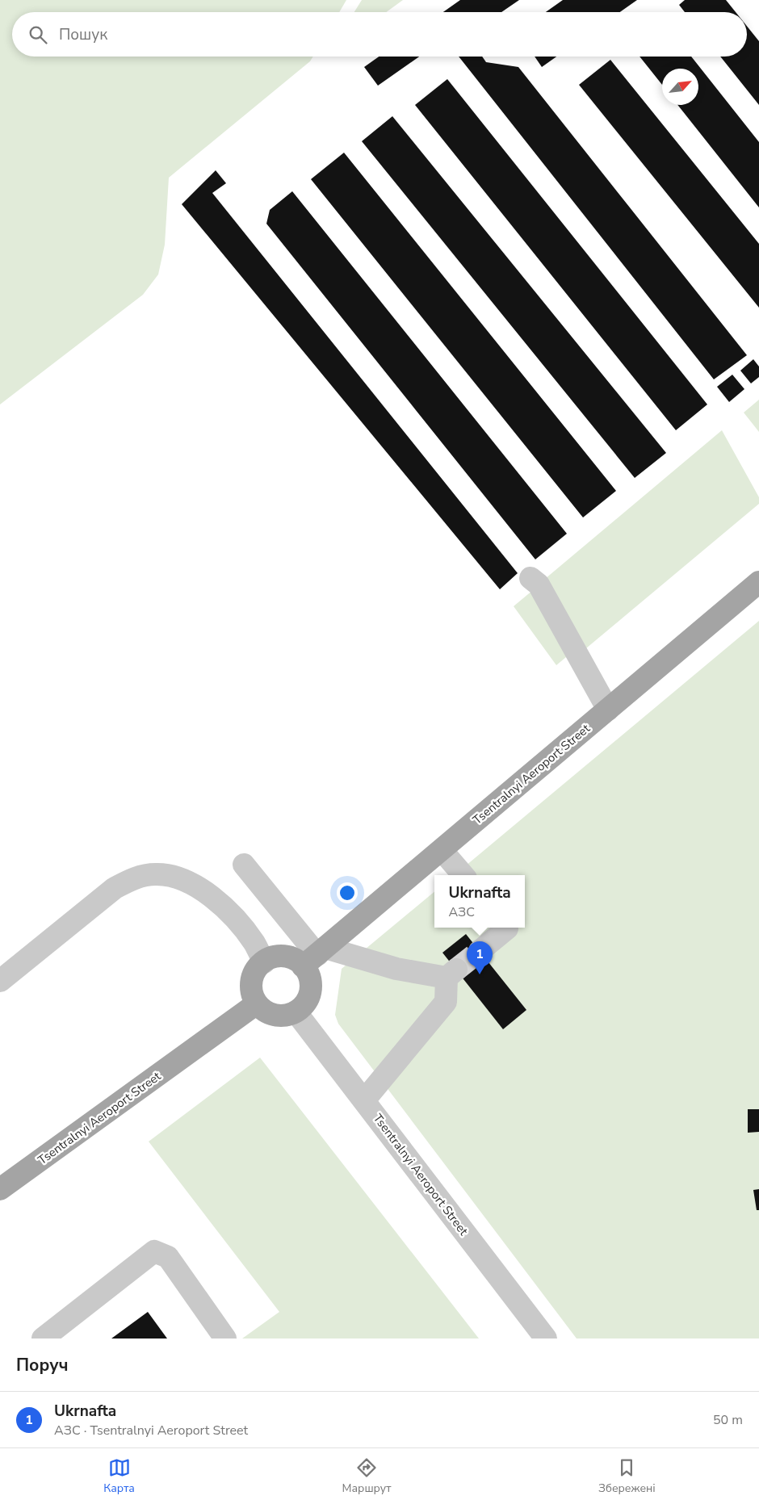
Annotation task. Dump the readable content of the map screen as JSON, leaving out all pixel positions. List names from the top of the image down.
{
  "streets": {
    "main road": ["Tsentralnyi Aeroport Street"]
  },
  "north": "top right",
  "page": {
    "search": "Пошук",
    "popup": ["Ukrnafta", "АЗС"],
    "pins": "1",
    "heading": "Поруч",
    "list": [
      {
        "mark": "1",
        "name": "Ukrnafta",
        "note": "АЗС · Tsentralnyi Aeroport Street",
        "value": "50 m"
      }
    ],
    "nav": ["Карта", "Маршрут", "Збережені"]
  }
}
